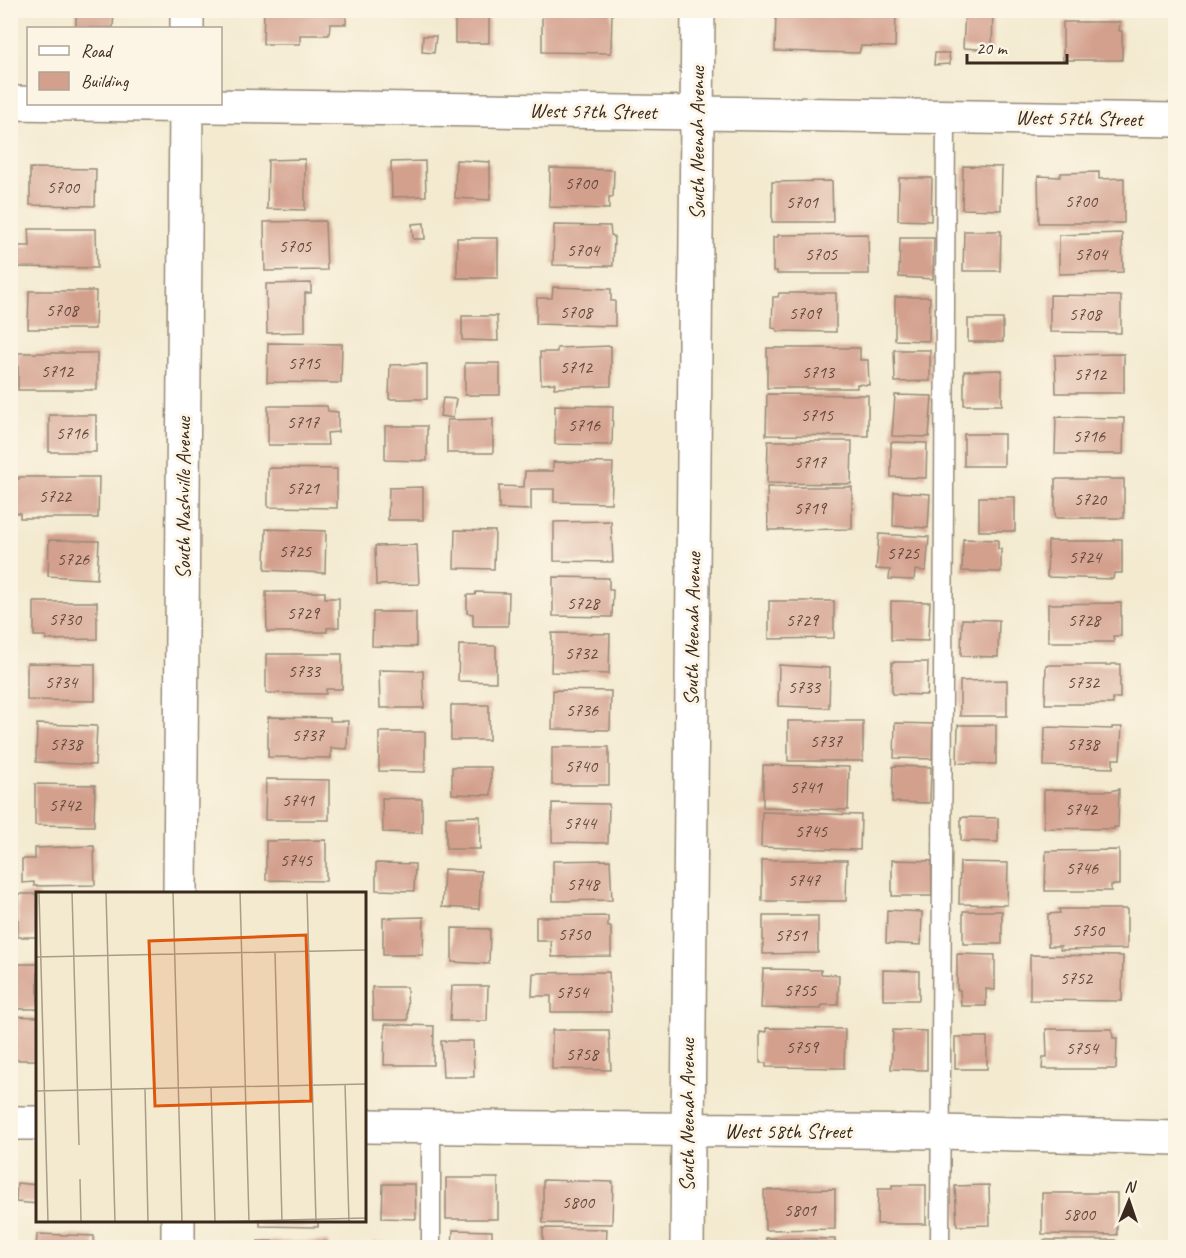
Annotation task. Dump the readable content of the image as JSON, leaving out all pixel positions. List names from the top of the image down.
{
  "streets": {
    "street": [
      "West 57th Street",
      "South Neenah Avenue",
      "South Nashville Avenue",
      "West 58th Street"
    ]
  },
  "crossings": [
    ["West 57th Street", "South Neenah Avenue"],
    ["West 57th Street", "South Nashville Avenue"],
    ["South Neenah Avenue", "West 58th Street"]
  ],
  "house_numbers": [
    "5700",
    "5700",
    "5700",
    "5701",
    "5705",
    "5704",
    "5705",
    "5704",
    "5708",
    "5708",
    "5709",
    "5708",
    "5715",
    "5712",
    "5712",
    "5713",
    "5712",
    "5715",
    "5717",
    "5716",
    "5716",
    "5716",
    "5717",
    "5721",
    "5722",
    "5720",
    "5719",
    "5725",
    "5725",
    "5724",
    "5726",
    "5728",
    "5729",
    "5730",
    "5729",
    "5728",
    "5732",
    "5733",
    "5734",
    "5732",
    "5733",
    "5736",
    "5737",
    "5737",
    "5738",
    "5738",
    "5740",
    "5741",
    "5741",
    "5742",
    "5742",
    "5744",
    "5745",
    "5745",
    "5746",
    "5747",
    "5748",
    "5750",
    "5750",
    "5751",
    "5752",
    "5755",
    "5754",
    "5759",
    "5754",
    "5758",
    "5800",
    "5801",
    "5800"
  ],
  "legend": ["Road", "Building"],
  "scale_bar": "20 m",
  "north": "top"
}
